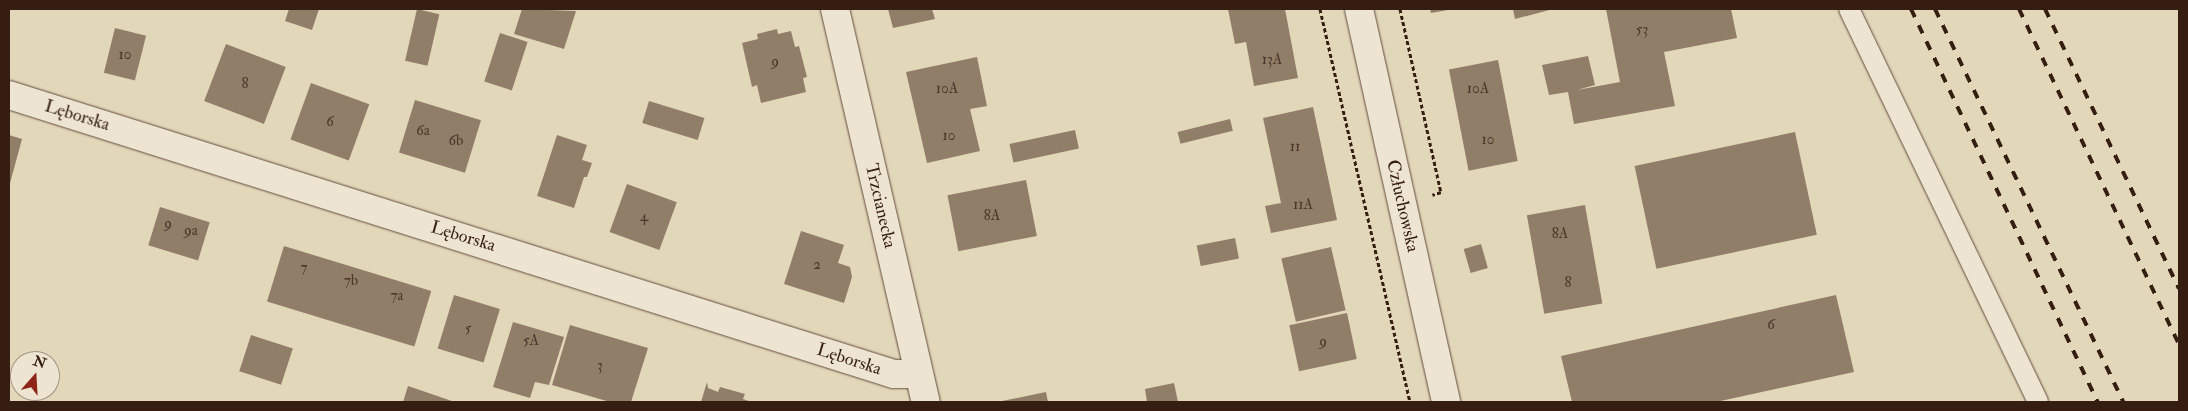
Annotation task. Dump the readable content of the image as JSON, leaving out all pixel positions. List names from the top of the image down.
{
  "streets": {
    "street": ["Lęborska", "Trzcianecka", "Człuchowska"]
  },
  "crossings": [
    ["Lęborska", "Trzcianecka"]
  ],
  "house_numbers": [
    "53",
    "10",
    "13A",
    "9",
    "8",
    "10A",
    "10A",
    "6",
    "6a",
    "10",
    "10",
    "6b",
    "11",
    "11A",
    "8A",
    "4",
    "9",
    "9a",
    "8A",
    "2",
    "7",
    "7b",
    "8",
    "7a",
    "6",
    "5",
    "5A",
    "9",
    "3"
  ],
  "north": "top"
}
